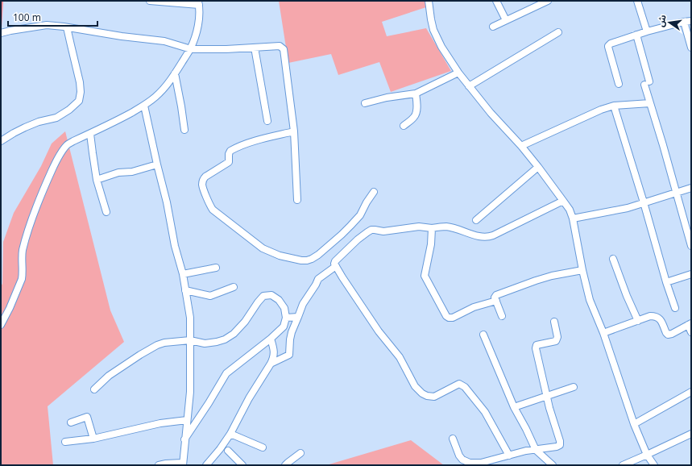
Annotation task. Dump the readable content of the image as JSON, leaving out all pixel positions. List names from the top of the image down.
{
  "scale_bar": "100 m",
  "north": "left"
}
